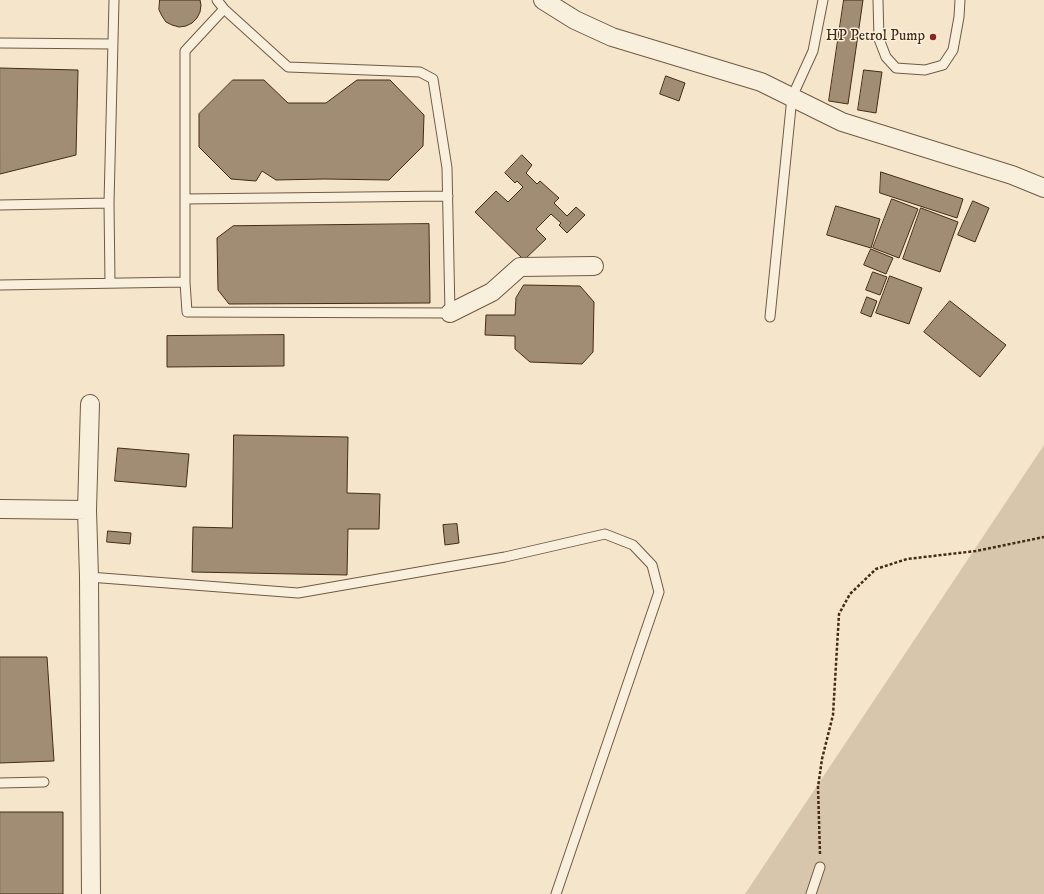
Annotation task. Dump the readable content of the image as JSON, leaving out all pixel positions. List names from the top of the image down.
{
  "places": ["HP Petrol Pump"]
}
